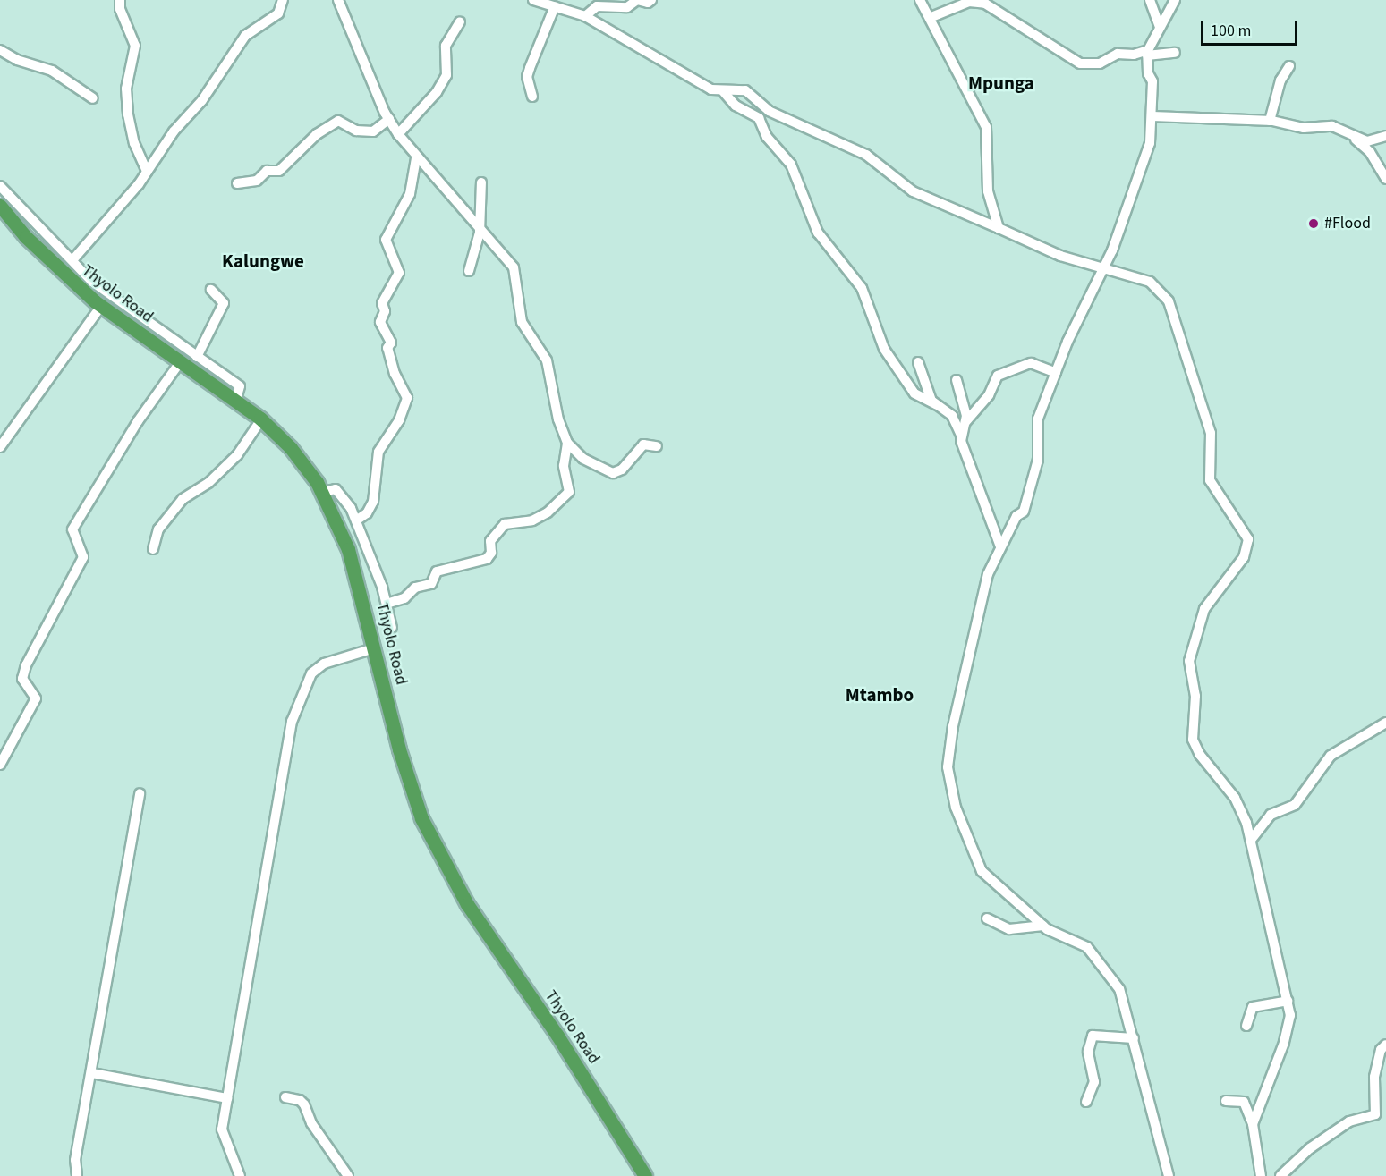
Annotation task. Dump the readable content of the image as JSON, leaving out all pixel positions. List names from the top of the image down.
{
  "streets": {
    "highway": ["Thyolo Road"]
  },
  "districts": ["Mpunga", "Kalungwe", "Mtambo"],
  "places": ["#Flood"],
  "scale_bar": "100 m"
}
